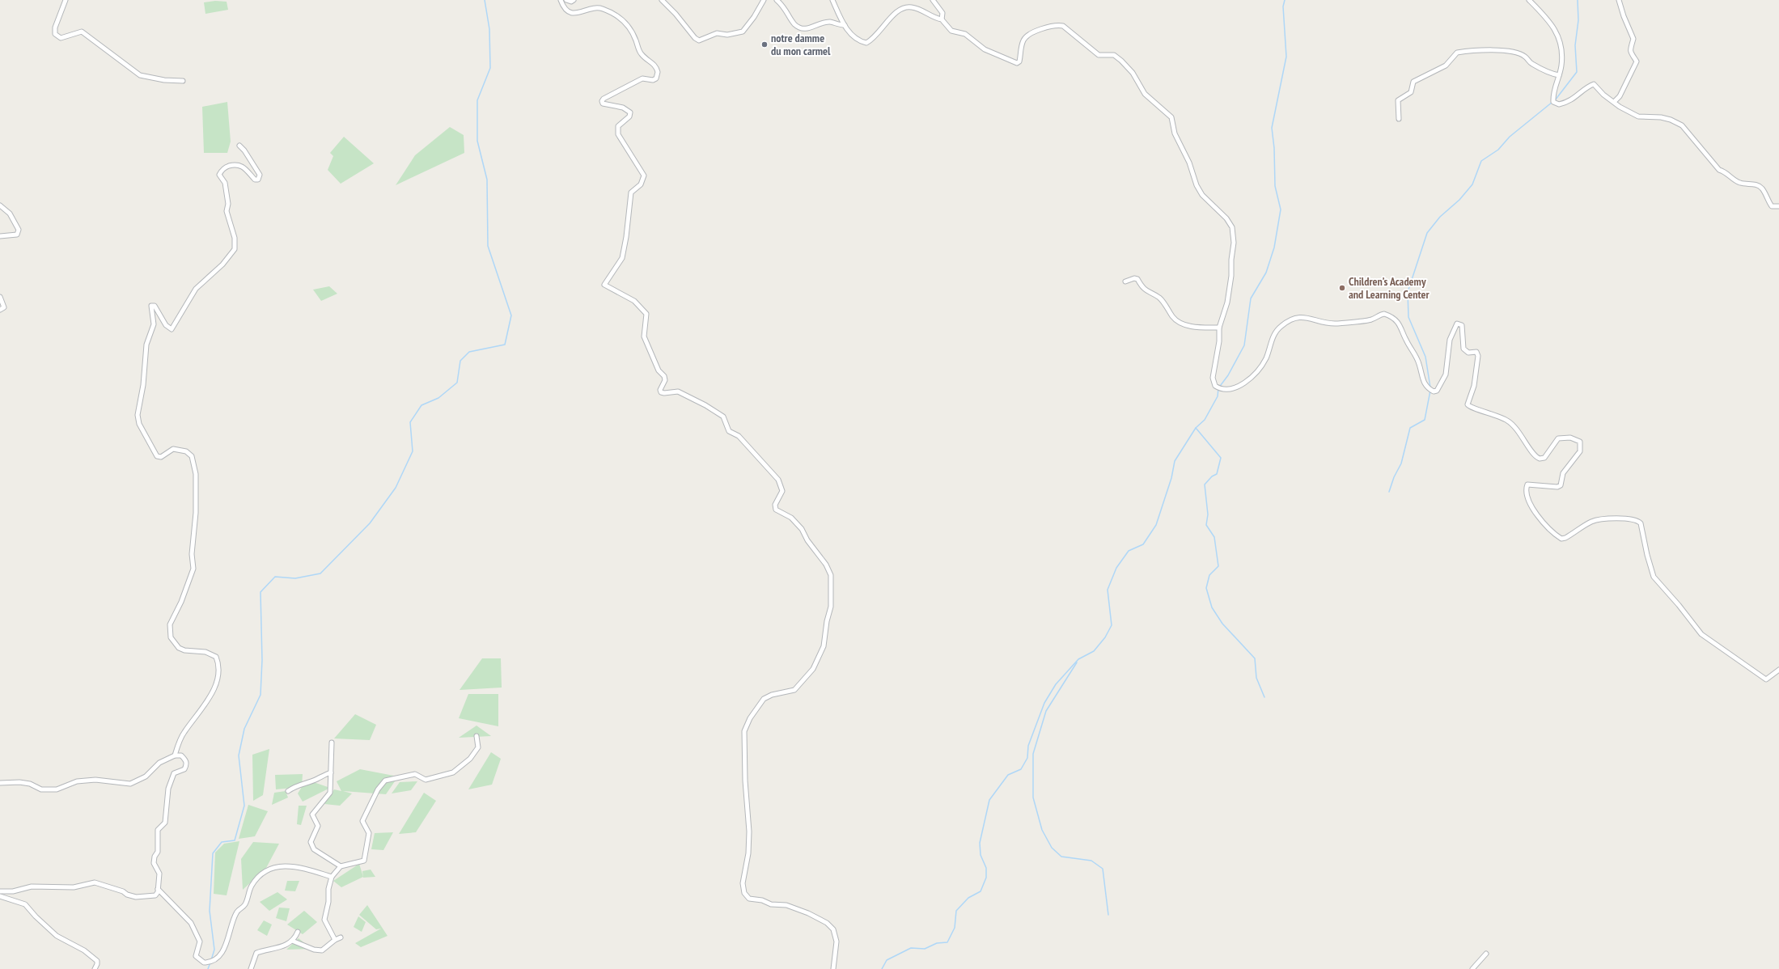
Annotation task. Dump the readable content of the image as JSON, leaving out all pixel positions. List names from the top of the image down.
{
  "places": ["notre damme du mon carmel", "Children’s Academy and Learning Center"]
}
